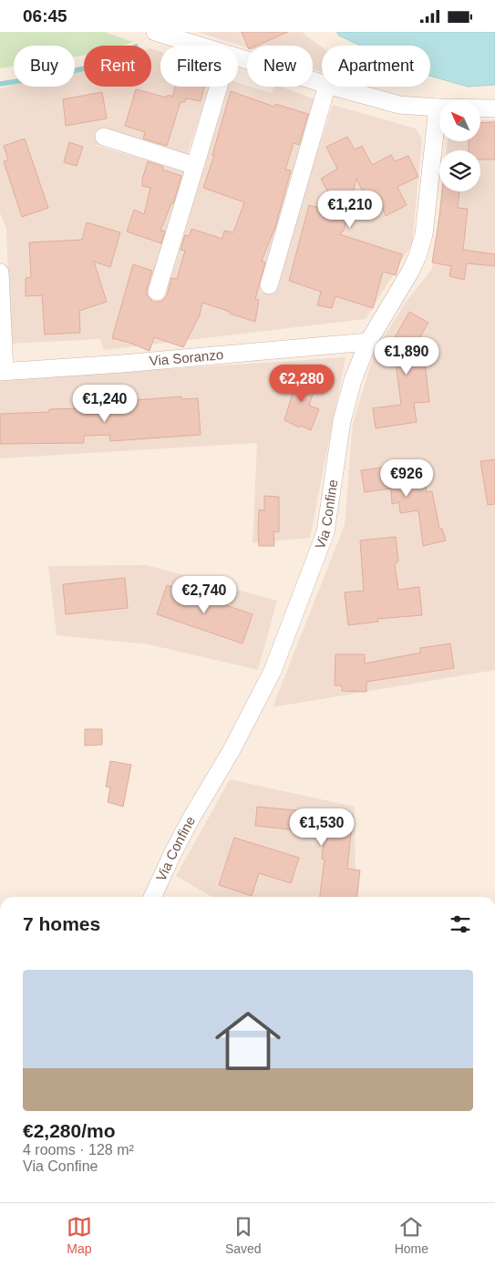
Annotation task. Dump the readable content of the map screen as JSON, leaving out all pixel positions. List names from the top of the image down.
{
  "streets": {
    "street": ["Via Soranzo", "Via Confine"]
  },
  "crossings": [
    ["Via Soranzo", "Via Confine"]
  ],
  "north": "top left",
  "page": {
    "status": "06:45",
    "chip": [
      "Buy",
      "Rent",
      "Filters",
      "New",
      "Apartment"
    ],
    "price": [
      "€1,210",
      "€1,890",
      "€2,280",
      "€1,240",
      "€926",
      "€2,740",
      "€1,530"
    ],
    "heading": "7 homes",
    "list": [
      {
        "name": "€2,280/mo",
        "note": "4 rooms · 128 m² · Via Confine"
      }
    ],
    "tabs": ["Map", "Saved", "Home"]
  }
}
